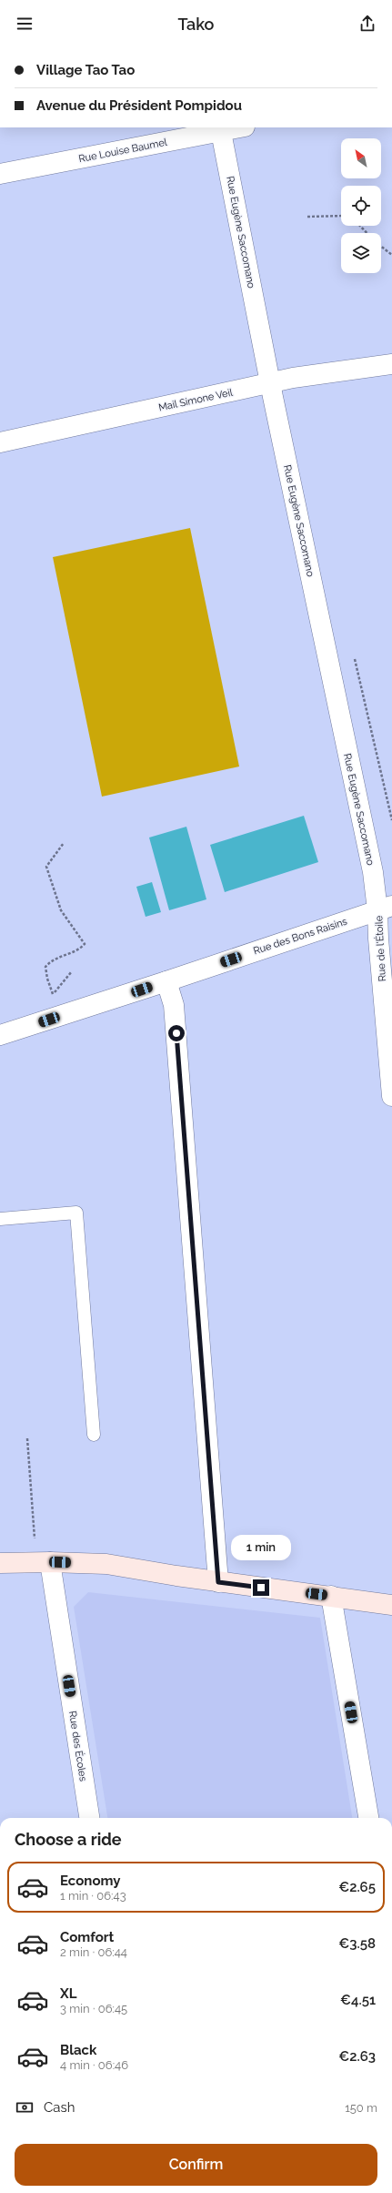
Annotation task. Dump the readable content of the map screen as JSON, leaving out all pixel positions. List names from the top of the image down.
{
  "streets": {
    "street": [
      "Rue Louise Baumel",
      "Rue Eugène Saccomano",
      "Mail Simone Veil",
      "Rue des Bons Raisins",
      "Rue de l'Étoile",
      "Rue des Écoles"
    ]
  },
  "crossings": [
    ["Rue Louise Baumel", "Rue Eugène Saccomano"],
    ["Rue Eugène Saccomano", "Mail Simone Veil"],
    ["Rue Eugène Saccomano", "Rue des Bons Raisins"],
    ["Rue Eugène Saccomano", "Rue de l'Étoile"],
    ["Rue des Bons Raisins", "Rue de l'Étoile"]
  ],
  "north": "top left",
  "page": {
    "header": "Tako",
    "banner": ["Village Tao Tao", "Avenue du Président Pompidou"],
    "bubble": "1 min",
    "heading": "Choose a ride",
    "list": [
      {
        "name": "Economy",
        "note": "1 min · 06:43",
        "value": "€2.65"
      },
      {
        "name": "Comfort",
        "note": "2 min · 06:44",
        "value": "€3.58"
      },
      {
        "name": "XL",
        "note": "3 min · 06:45",
        "value": "€4.51"
      },
      {
        "name": "Black",
        "note": "4 min · 06:46",
        "value": "€2.63"
      }
    ],
    "pay": ["Cash", "150 m"],
    "buttons": "Confirm"
  }
}
